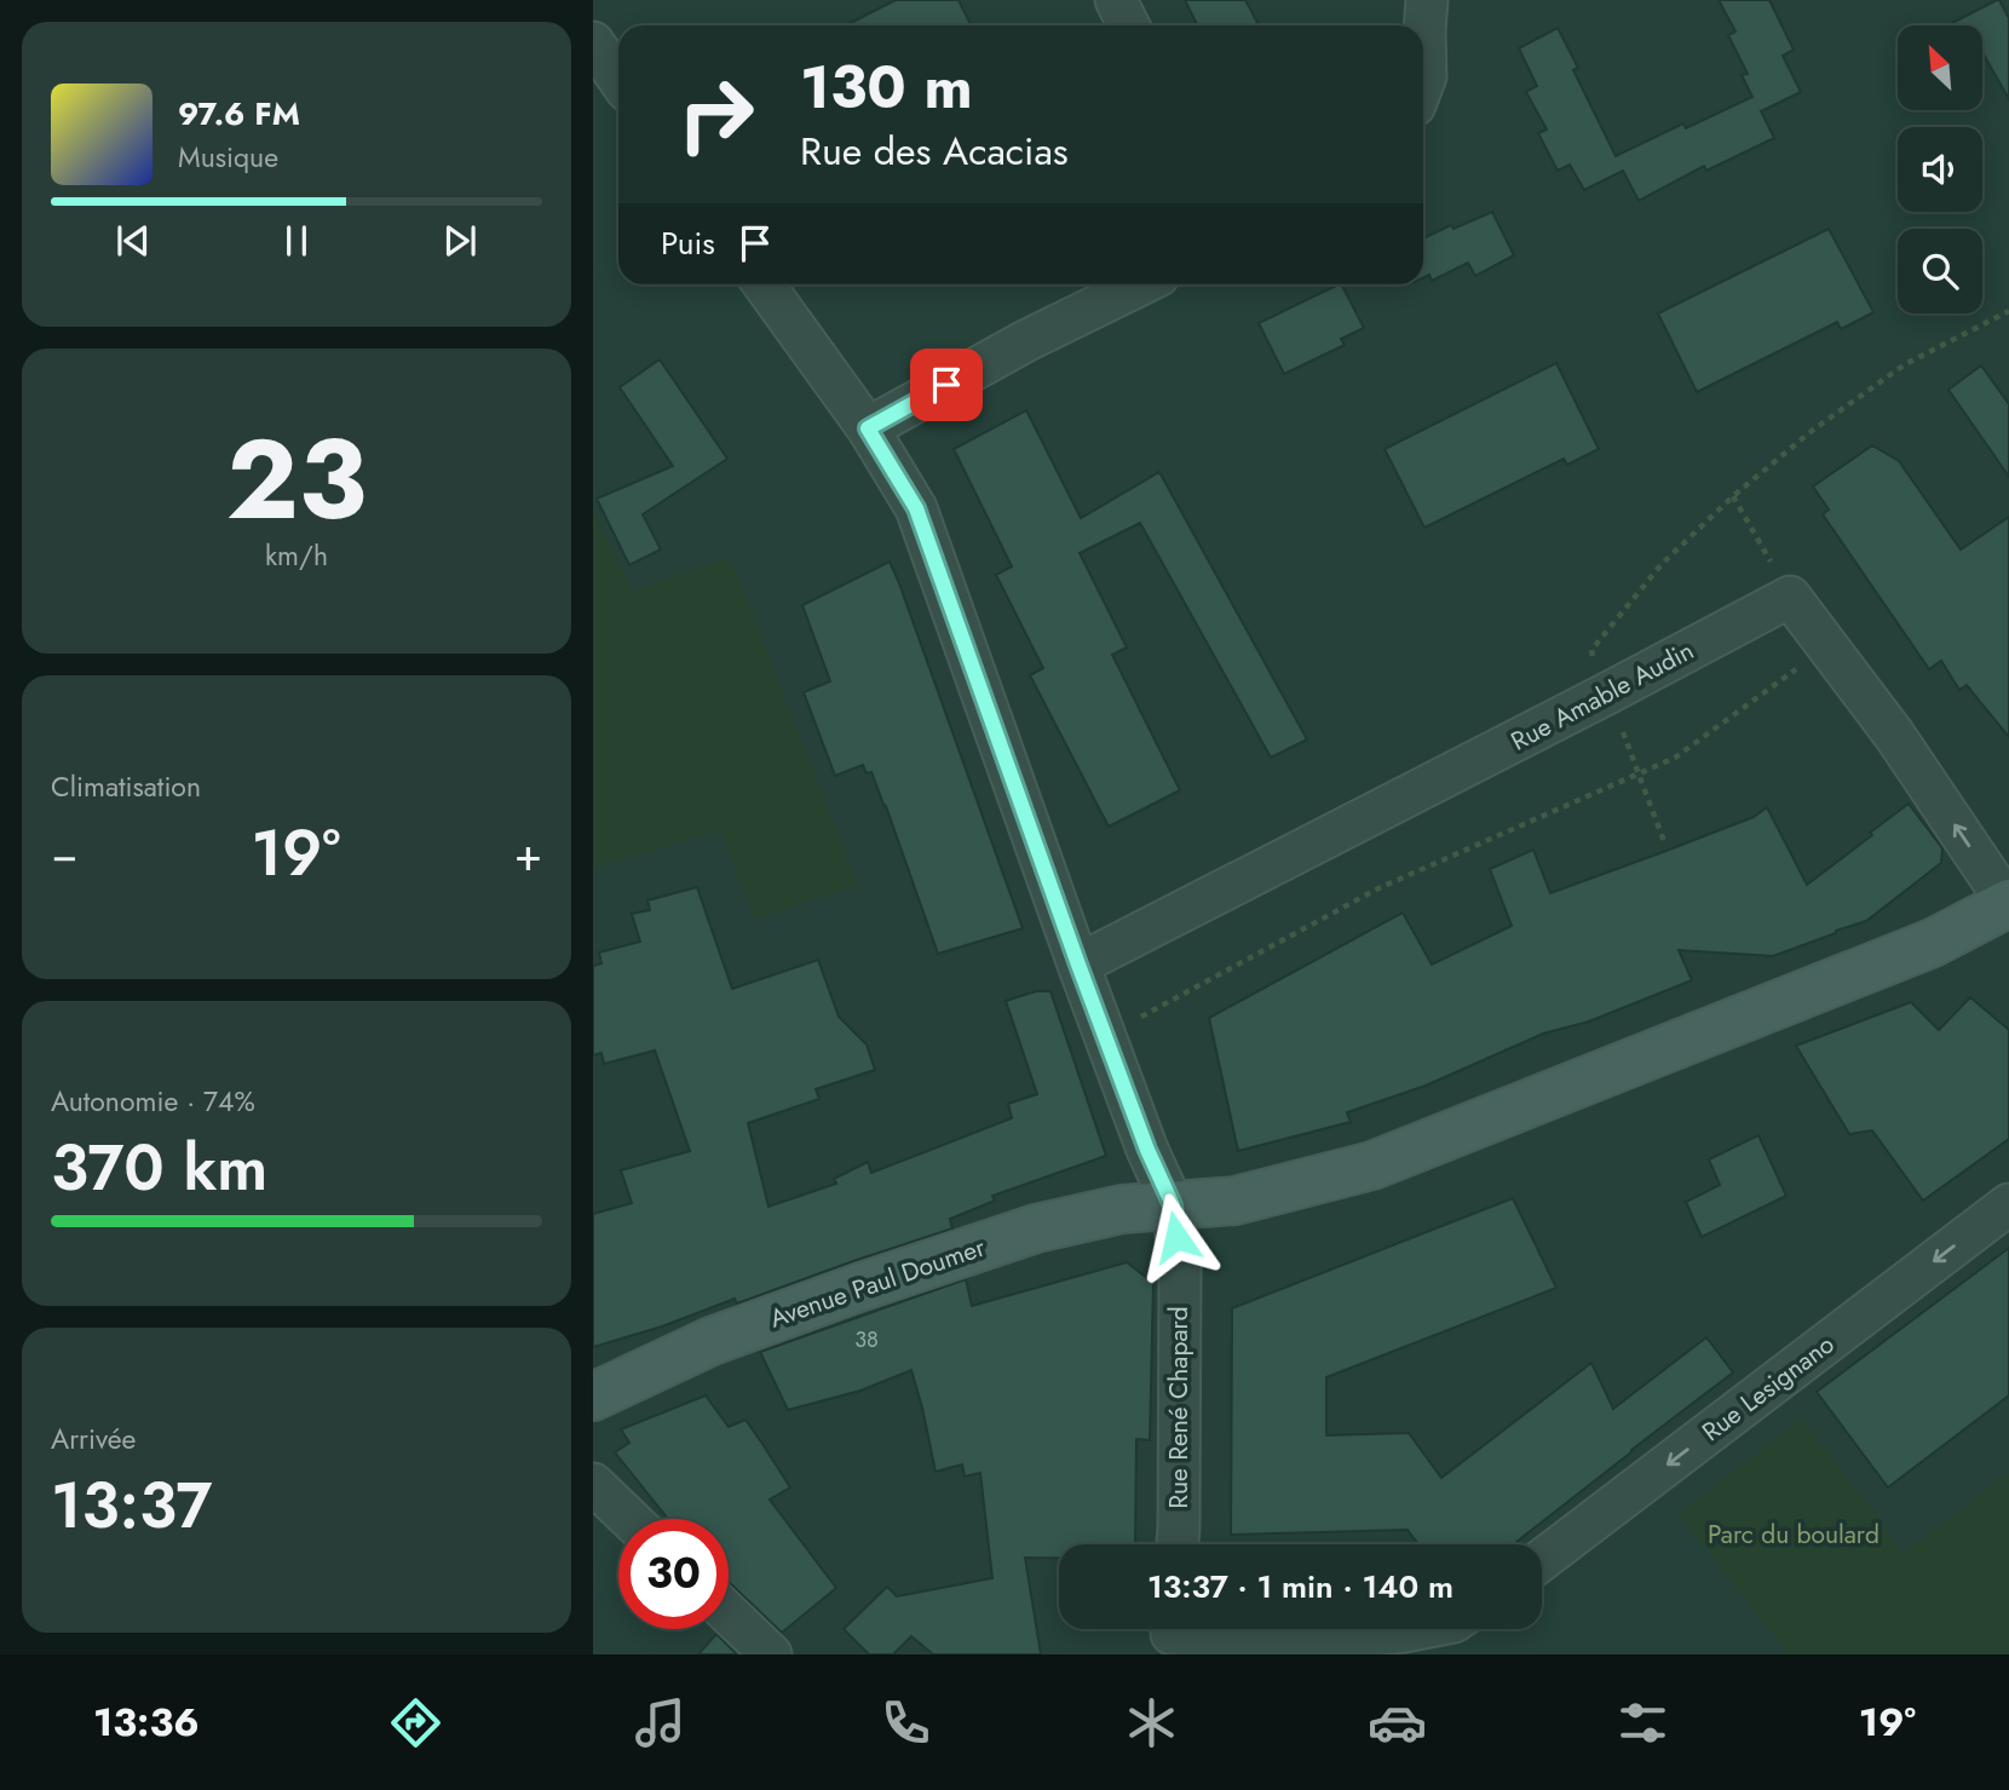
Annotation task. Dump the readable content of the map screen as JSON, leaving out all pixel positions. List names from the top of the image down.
{
  "streets": {
    "main road": ["Avenue Paul Doumer"],
    "street": ["Rue Amable Audin", "Rue Lesignano", "Rue René Chapard"]
  },
  "crossings": [
    ["Rue Amable Audin", "Rue René Chapard"],
    ["Avenue Paul Doumer", "Rue René Chapard"]
  ],
  "one_way": ["Rue Lesignano"],
  "parks": ["Parc du boulard"],
  "house_numbers": ["38"],
  "north": "top left",
  "page": {
    "turn": ["130 m", "Rue des Acacias"],
    "song": ["97.6 FM", "Musique"],
    "then": "Puis",
    "tile": [
      ["23", "km/h"],
      "Climatisation",
      ["Autonomie · 74%", "370 km"],
      ["Arrivée", "13:37"]
    ],
    "heat": ["−", "19°", "+"],
    "limit": "30",
    "trip": "13:37 · 1 min · 140 m",
    "tabs": ["13:36", "19°"]
  }
}
